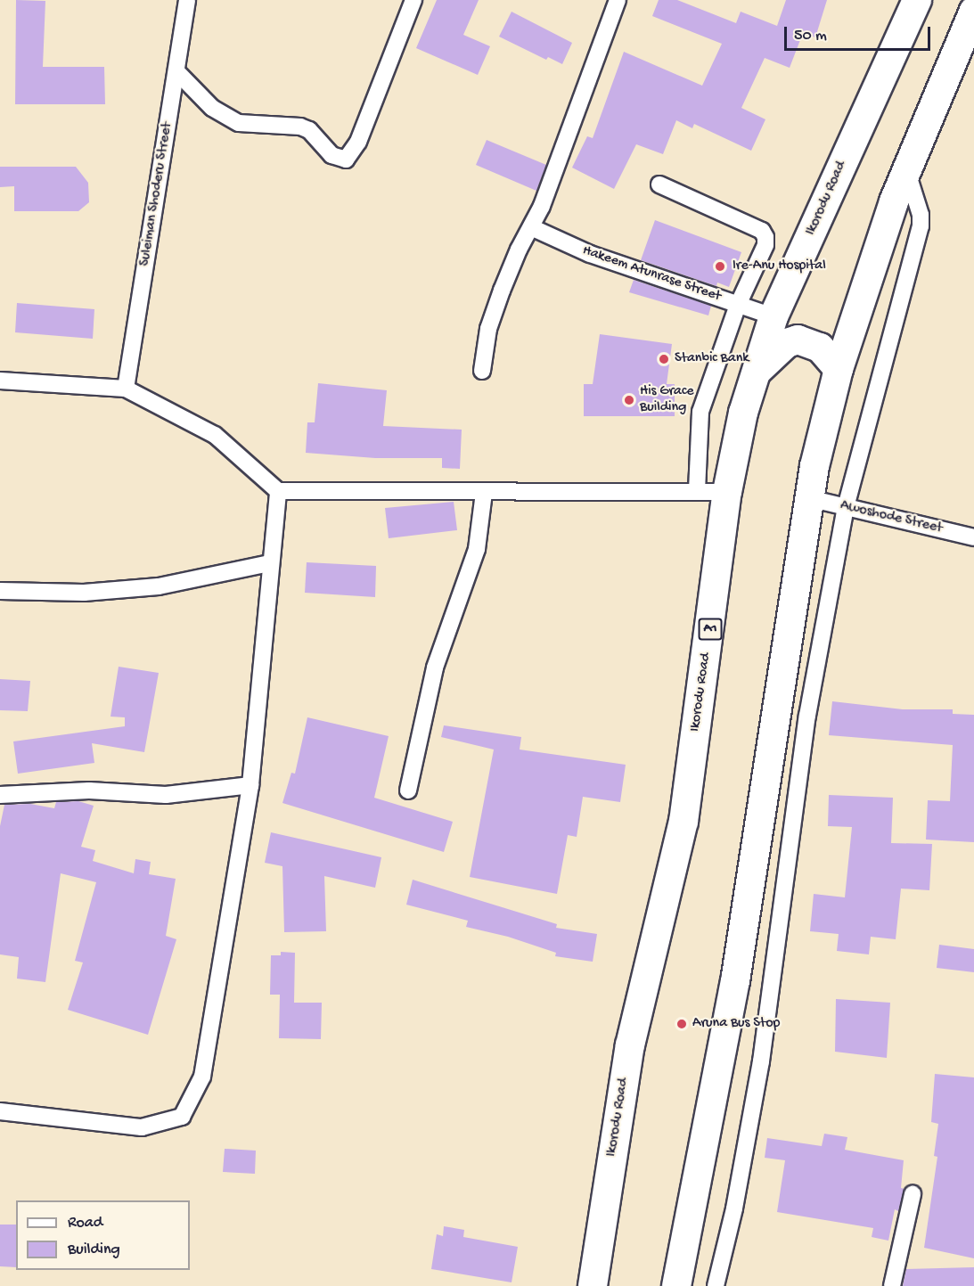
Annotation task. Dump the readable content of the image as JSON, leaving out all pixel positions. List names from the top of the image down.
{
  "streets": {
    "highway": ["Ikorodu Road", "A1"],
    "street": ["Suleiman Shoderu Street", "Hakeem Atunrase Street", "Awoshode Street"]
  },
  "crossings": [
    ["Ikorodu Road", "Hakeem Atunrase Street"]
  ],
  "places": [
    "Ire-Anu Hospital",
    "Stanbic Bank",
    "His Grace Building",
    "Aruna Bus Stop"
  ],
  "legend": ["Road", "Building"],
  "scale_bar": "50 m"
}
